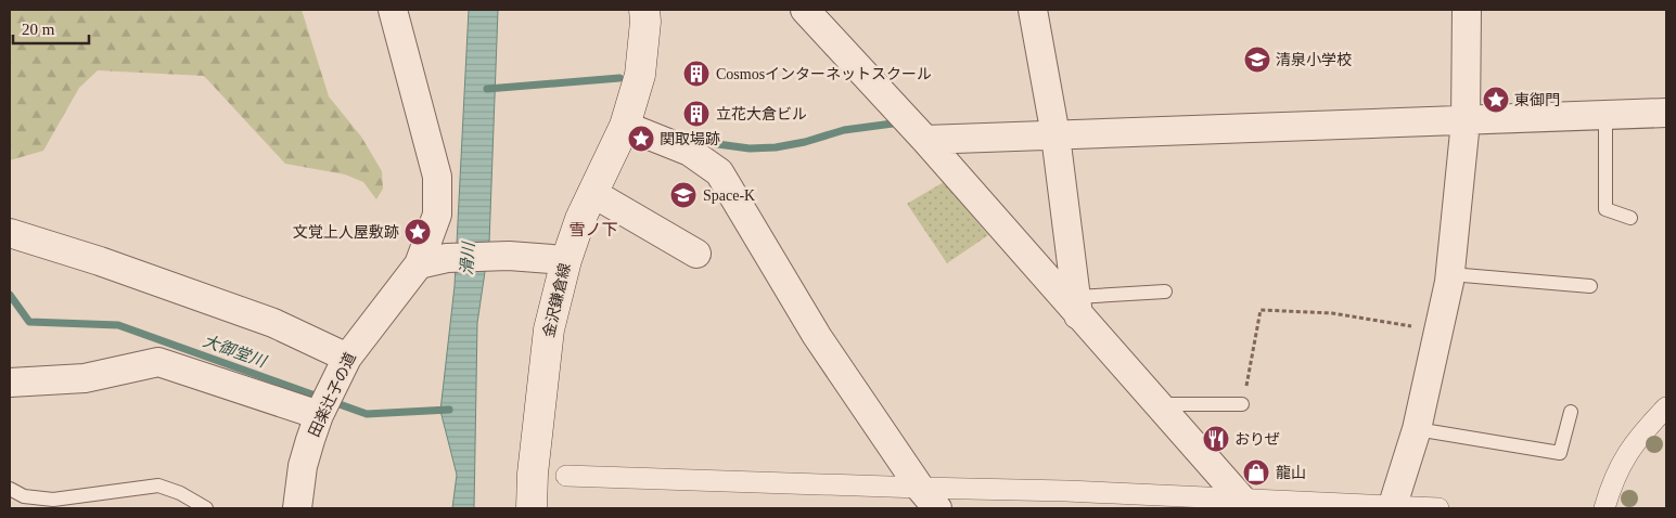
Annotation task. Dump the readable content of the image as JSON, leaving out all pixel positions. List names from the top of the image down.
{
  "streets": {
    "main road": ["金沢鎌倉線"],
    "street": ["田楽辻子の道"]
  },
  "districts": ["雪ノ下"],
  "water": ["滑川", "大御堂川"],
  "places": {
    "school or university": ["清泉小学校", "Space-K"],
    "building": ["Cosmosインターネットスクール", "立花大倉ビル"],
    "place": ["東御門", "関取場跡", "文覚上人屋敷跡"],
    "restaurant": ["おりぜ"],
    "shop": ["龍山"]
  },
  "scale_bar": "20 m"
}
